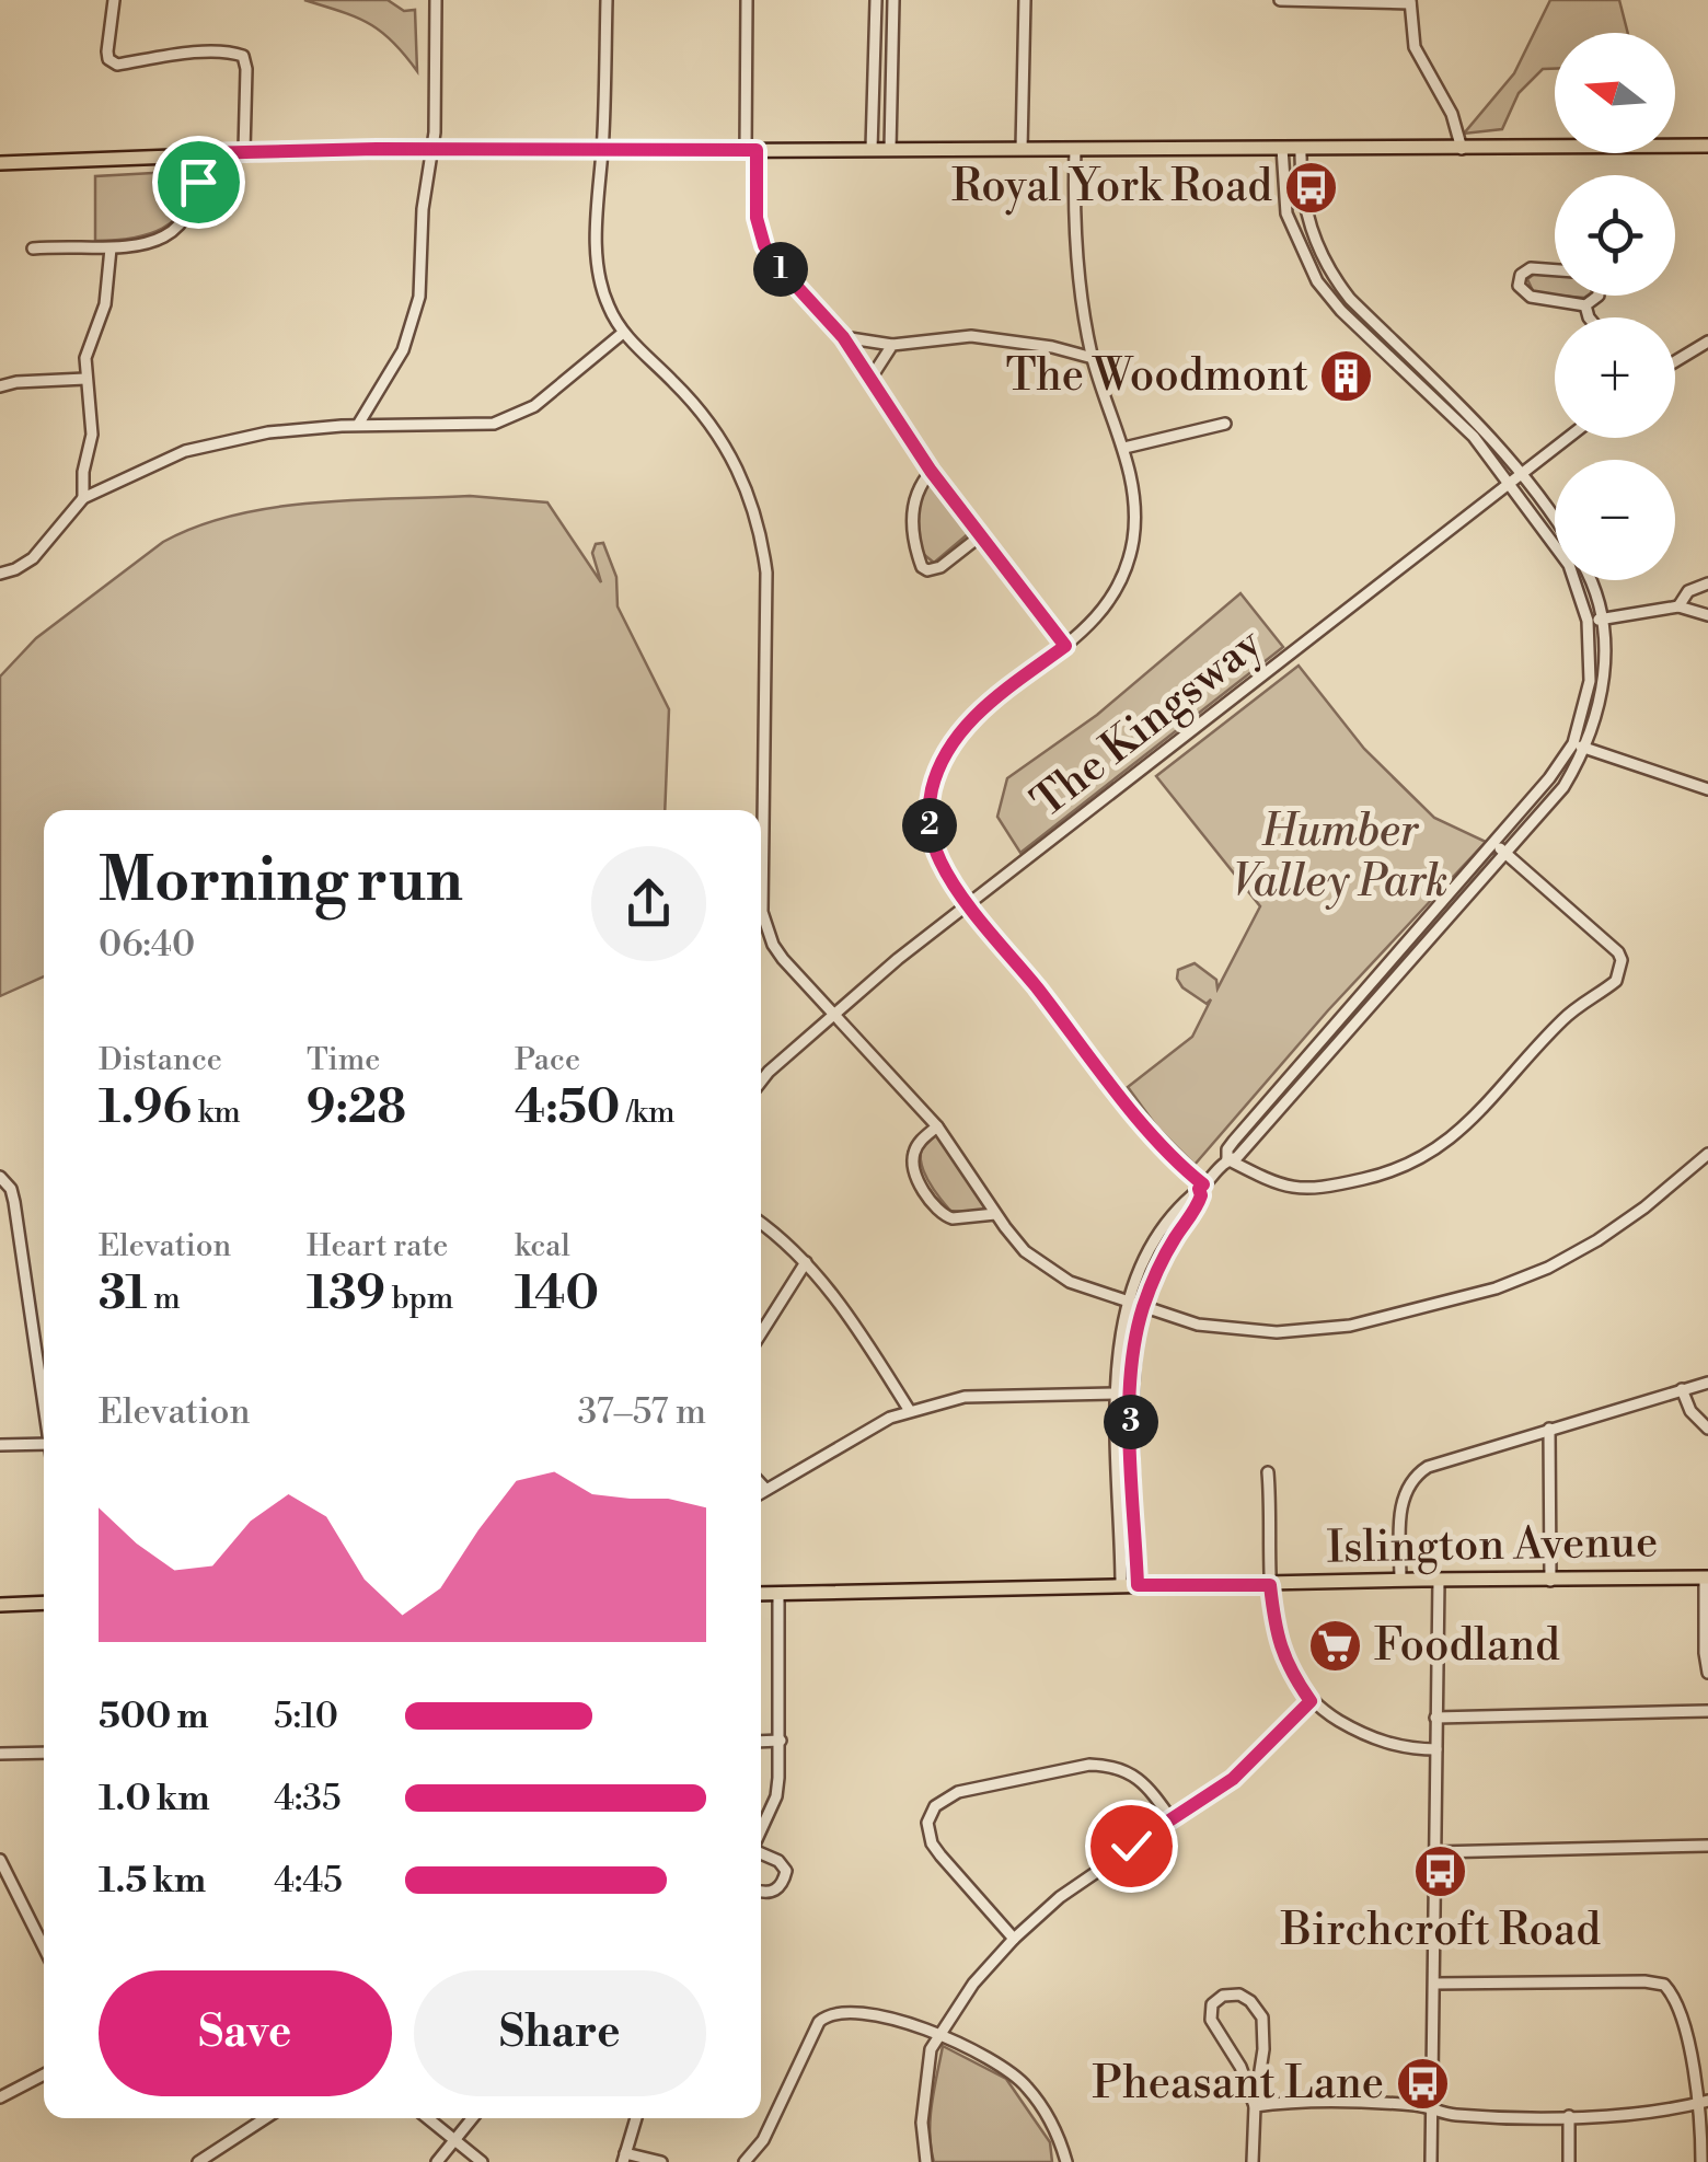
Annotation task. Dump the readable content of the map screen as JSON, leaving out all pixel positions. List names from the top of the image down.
{
  "streets": {
    "main road": ["Islington Avenue"],
    "street": ["The Kingsway"]
  },
  "parks": ["Humber Valley Park"],
  "places": {
    "bus stop": ["Royal York Road", "Birchcroft Road", "Pheasant Lane"],
    "building": ["The Woodmont"],
    "supermarket": ["Foodland"]
  },
  "north": "left",
  "page": {
    "map_buttons": ["+", "−"],
    "pins": ["1", "2", "3"],
    "heading": ["Morning run", "06:40"],
    "stats": [
      ["Distance", "1.96 km"],
      ["Time", "9:28"],
      ["Pace", "4:50 /km"],
      ["Elevation", "31 m"],
      ["Heart rate", "139 bpm"],
      ["kcal", "140"]
    ],
    "chart": ["Elevation", "37–57 m"],
    "list": [
      {
        "name": "500 m",
        "note": "5:10"
      },
      {
        "name": "1.0 km",
        "note": "4:35"
      },
      {
        "name": "1.5 km",
        "note": "4:45"
      }
    ],
    "buttons": ["Save", "Share"]
  }
}
